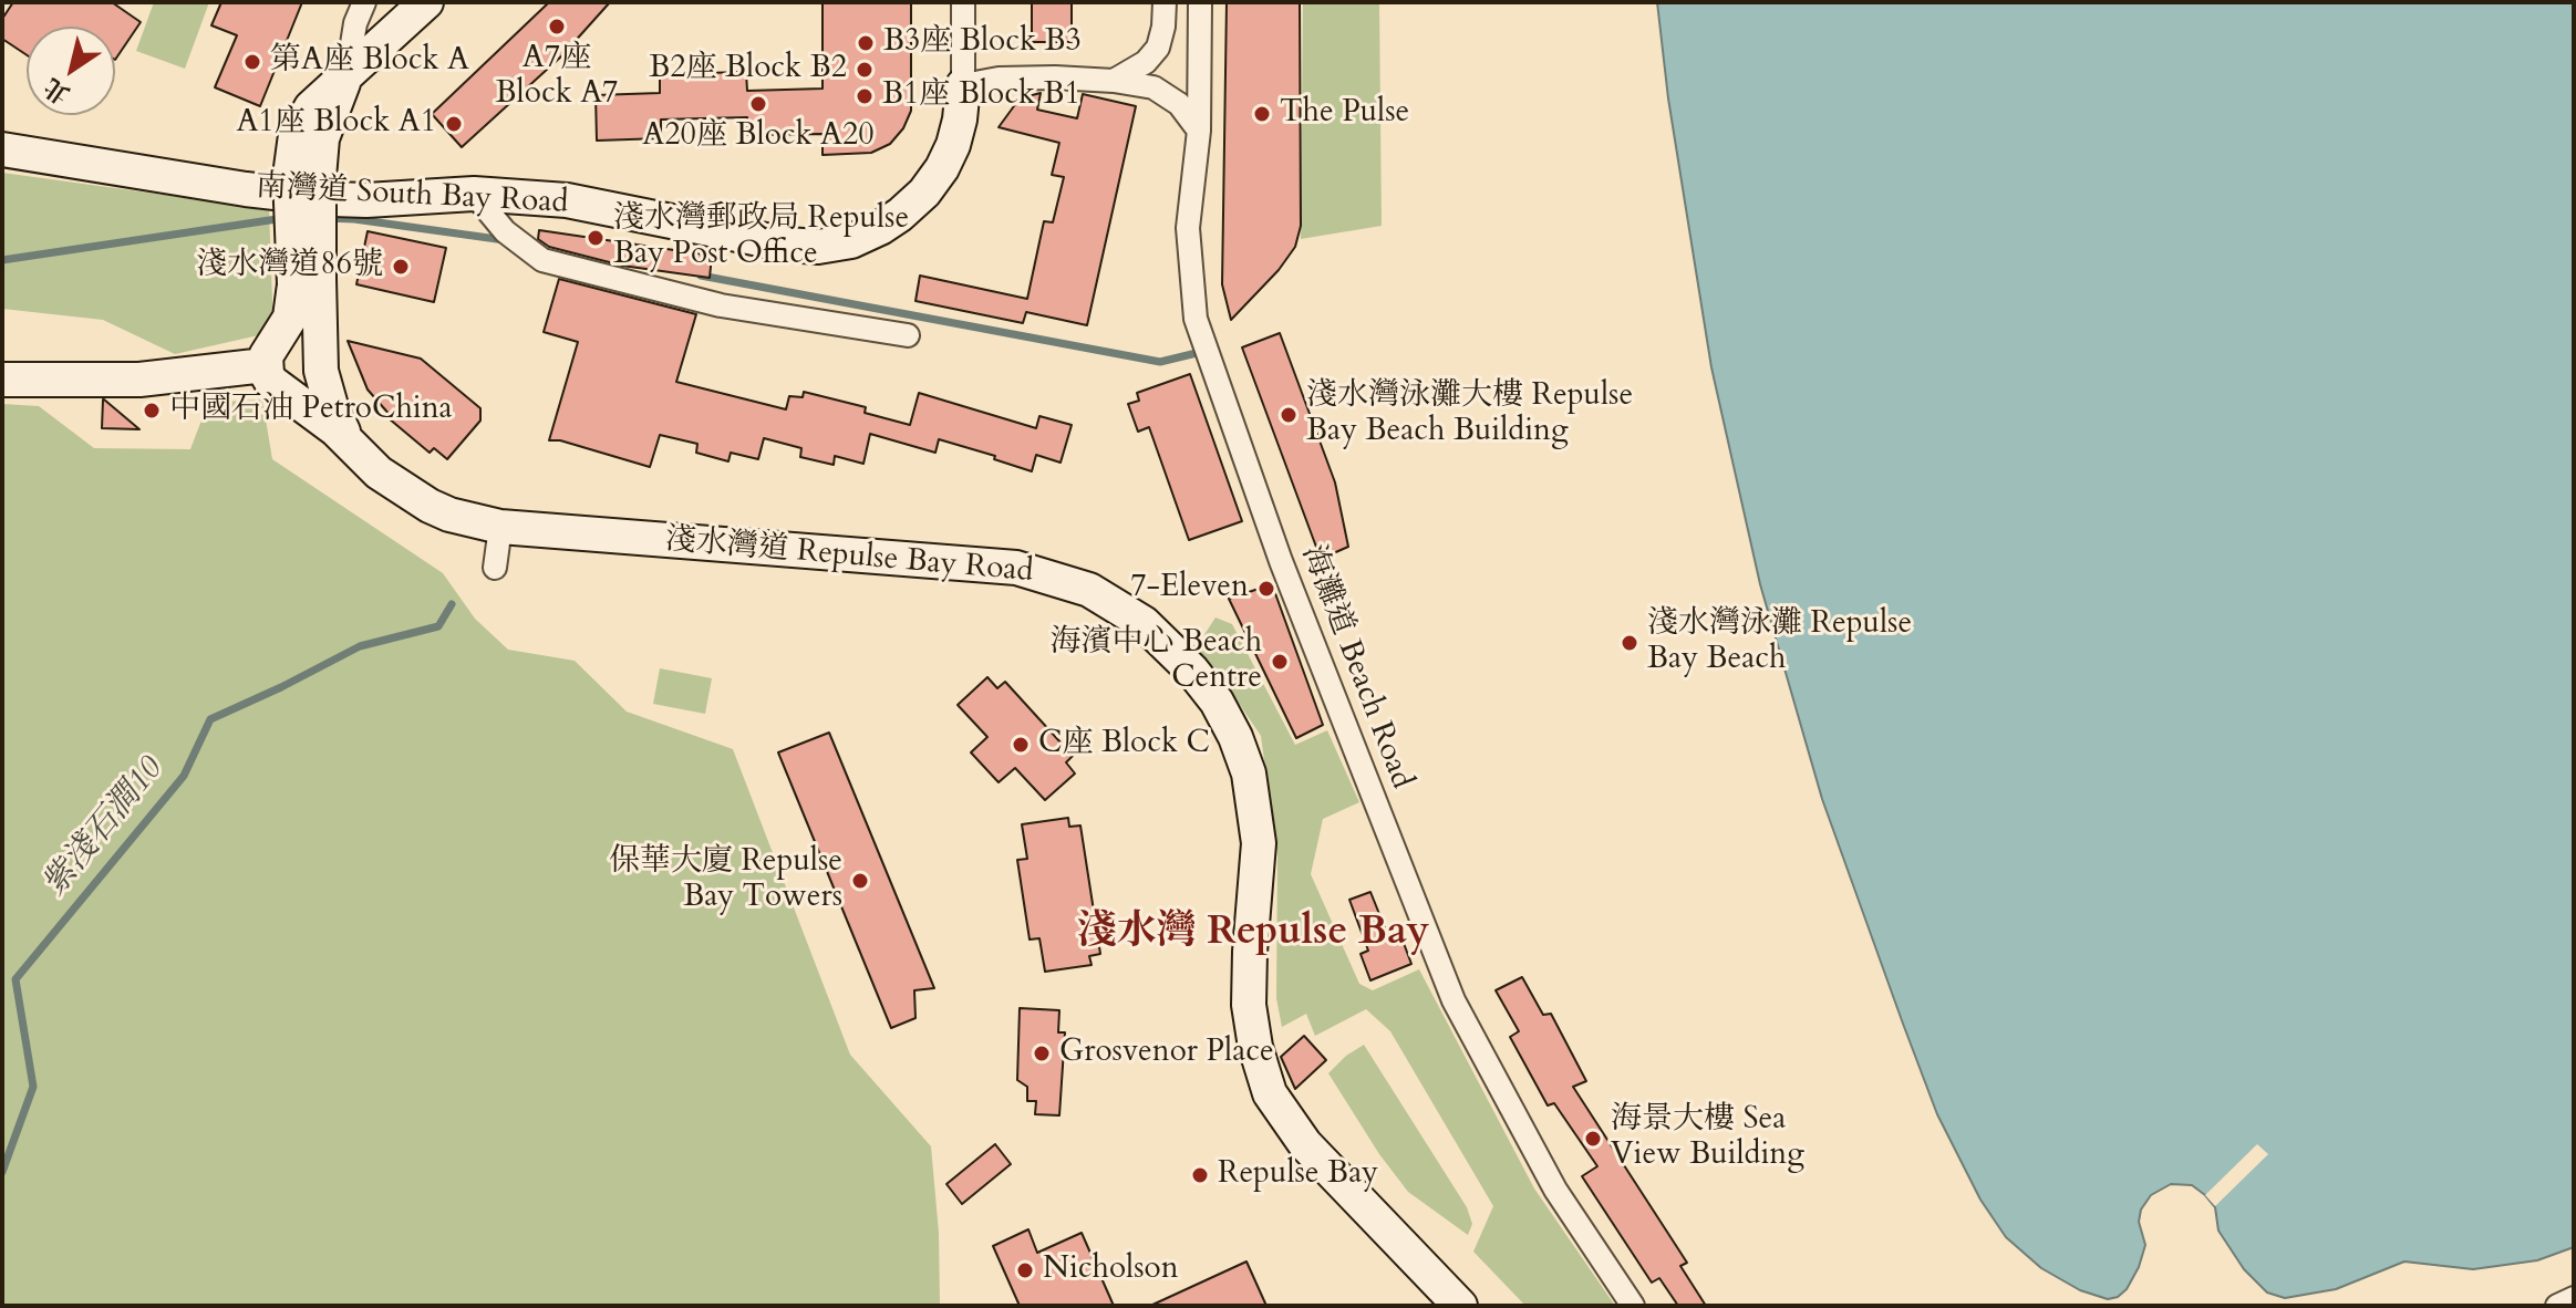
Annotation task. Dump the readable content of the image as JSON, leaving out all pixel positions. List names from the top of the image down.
{
  "streets": {
    "main road": ["南灣道 South Bay Road", "淺水灣道 Repulse Bay Road"],
    "street": ["海灘道 Beach Road"]
  },
  "districts": ["淺水灣 Repulse Bay"],
  "water": ["紫淺石澗10"],
  "places": [
    "A7座 Block A7",
    "B3座 Block B3",
    "第A座 Block A",
    "B2座 Block B2",
    "B1座 Block B1",
    "A20座 Block A20",
    "The Pulse",
    "A1座 Block A1",
    "淺水灣郵政局 Repulse Bay Post Office",
    "淺水灣道86號",
    "中國石油 PetroChina",
    "淺水灣泳灘大樓 Repulse Bay Beach Building",
    "7-Eleven",
    "淺水灣泳灘 Repulse Bay Beach",
    "海濱中心 Beach Centre",
    "C座 Block C",
    "保華大廈 Repulse Bay Towers",
    "Grosvenor Place",
    "海景大樓 Sea View Building",
    "Repulse Bay",
    "Nicholson"
  ],
  "north": "bottom left"
}
